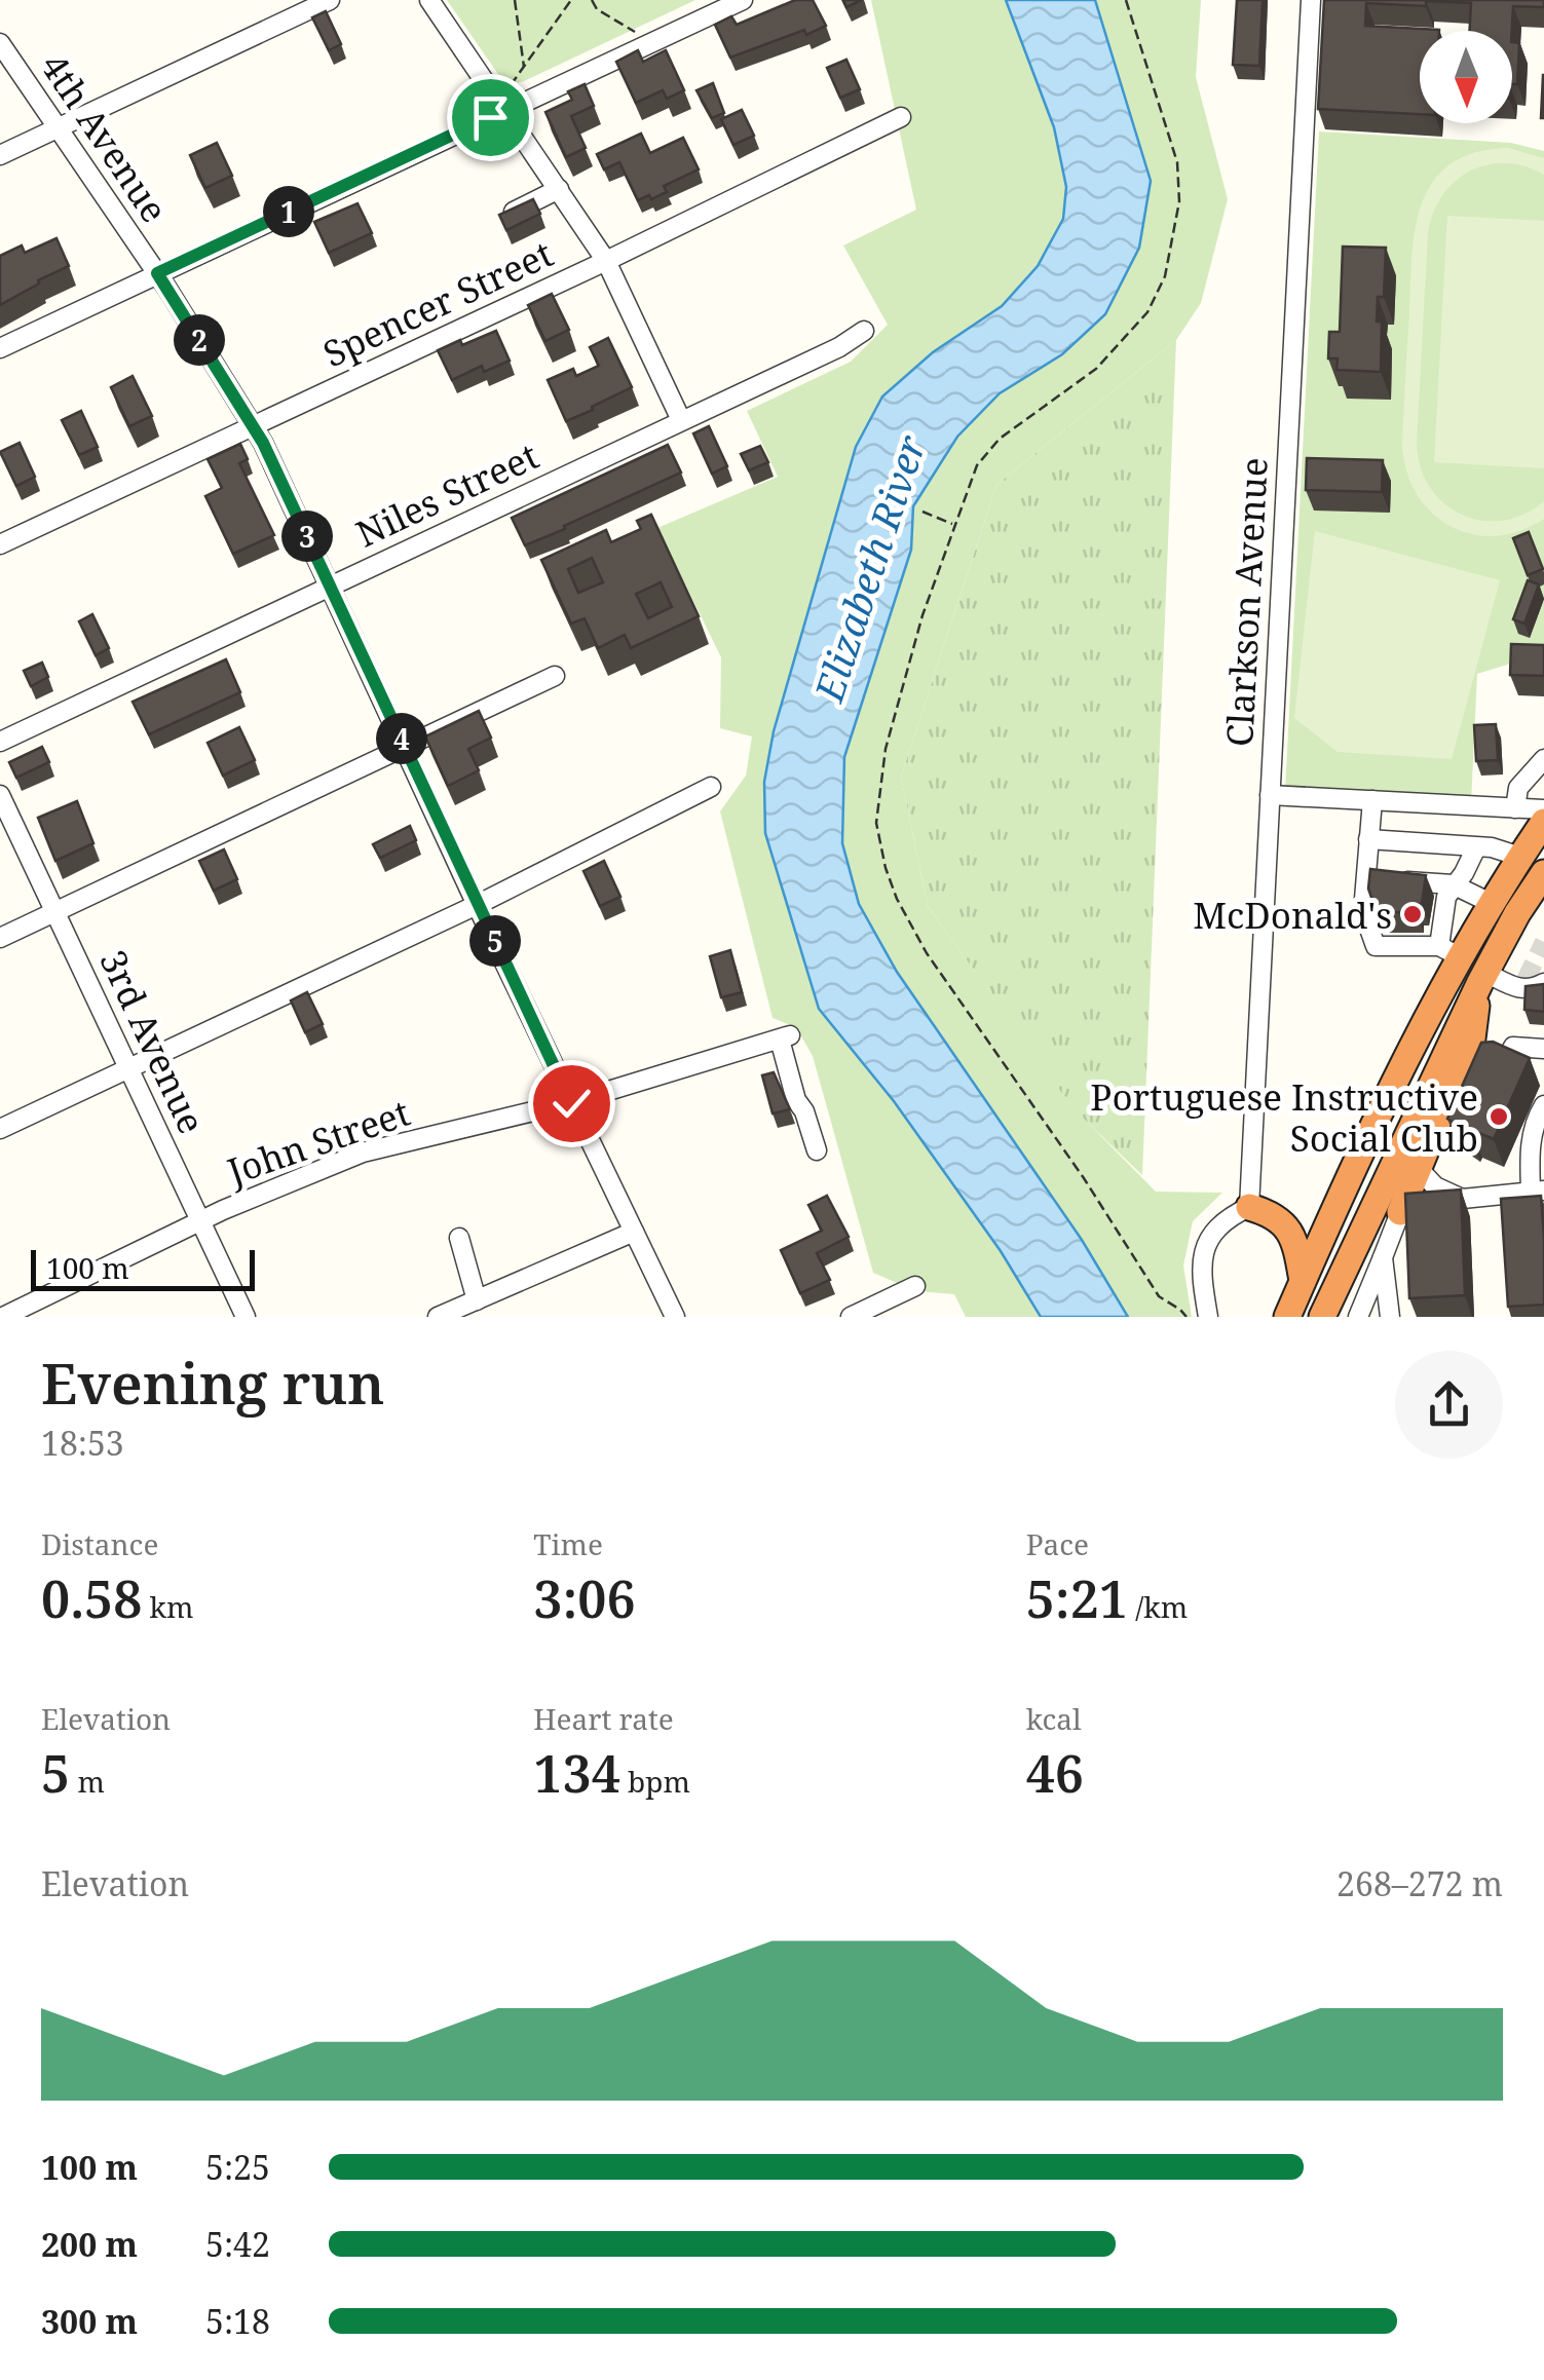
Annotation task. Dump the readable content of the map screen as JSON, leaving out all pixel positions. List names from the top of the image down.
{
  "streets": {
    "street": [
      "4th Avenue",
      "Spencer Street",
      "Niles Street",
      "Clarkson Avenue",
      "3rd Avenue",
      "John Street"
    ]
  },
  "crossings": [
    ["4th Avenue", "Spencer Street"],
    ["4th Avenue", "Niles Street"],
    ["4th Avenue", "John Street"],
    ["3rd Avenue", "John Street"]
  ],
  "water": ["Elizabeth River"],
  "places": ["McDonald's", "Portuguese Instructive Social Club"],
  "scale_bar": "100 m",
  "north": "bottom",
  "page": {
    "pins": [
      "1",
      "2",
      "3",
      "4",
      "5"
    ],
    "scale": "100 m",
    "heading": ["Evening run", "18:53"],
    "stats": [
      ["Distance", "0.58 km"],
      ["Time", "3:06"],
      ["Pace", "5:21 /km"],
      ["Elevation", "5 m"],
      ["Heart rate", "134 bpm"],
      ["kcal", "46"]
    ],
    "chart": ["Elevation", "268–272 m"],
    "list": [
      {
        "name": "100 m",
        "note": "5:25"
      },
      {
        "name": "200 m",
        "note": "5:42"
      },
      {
        "name": "300 m",
        "note": "5:18"
      }
    ]
  }
}
